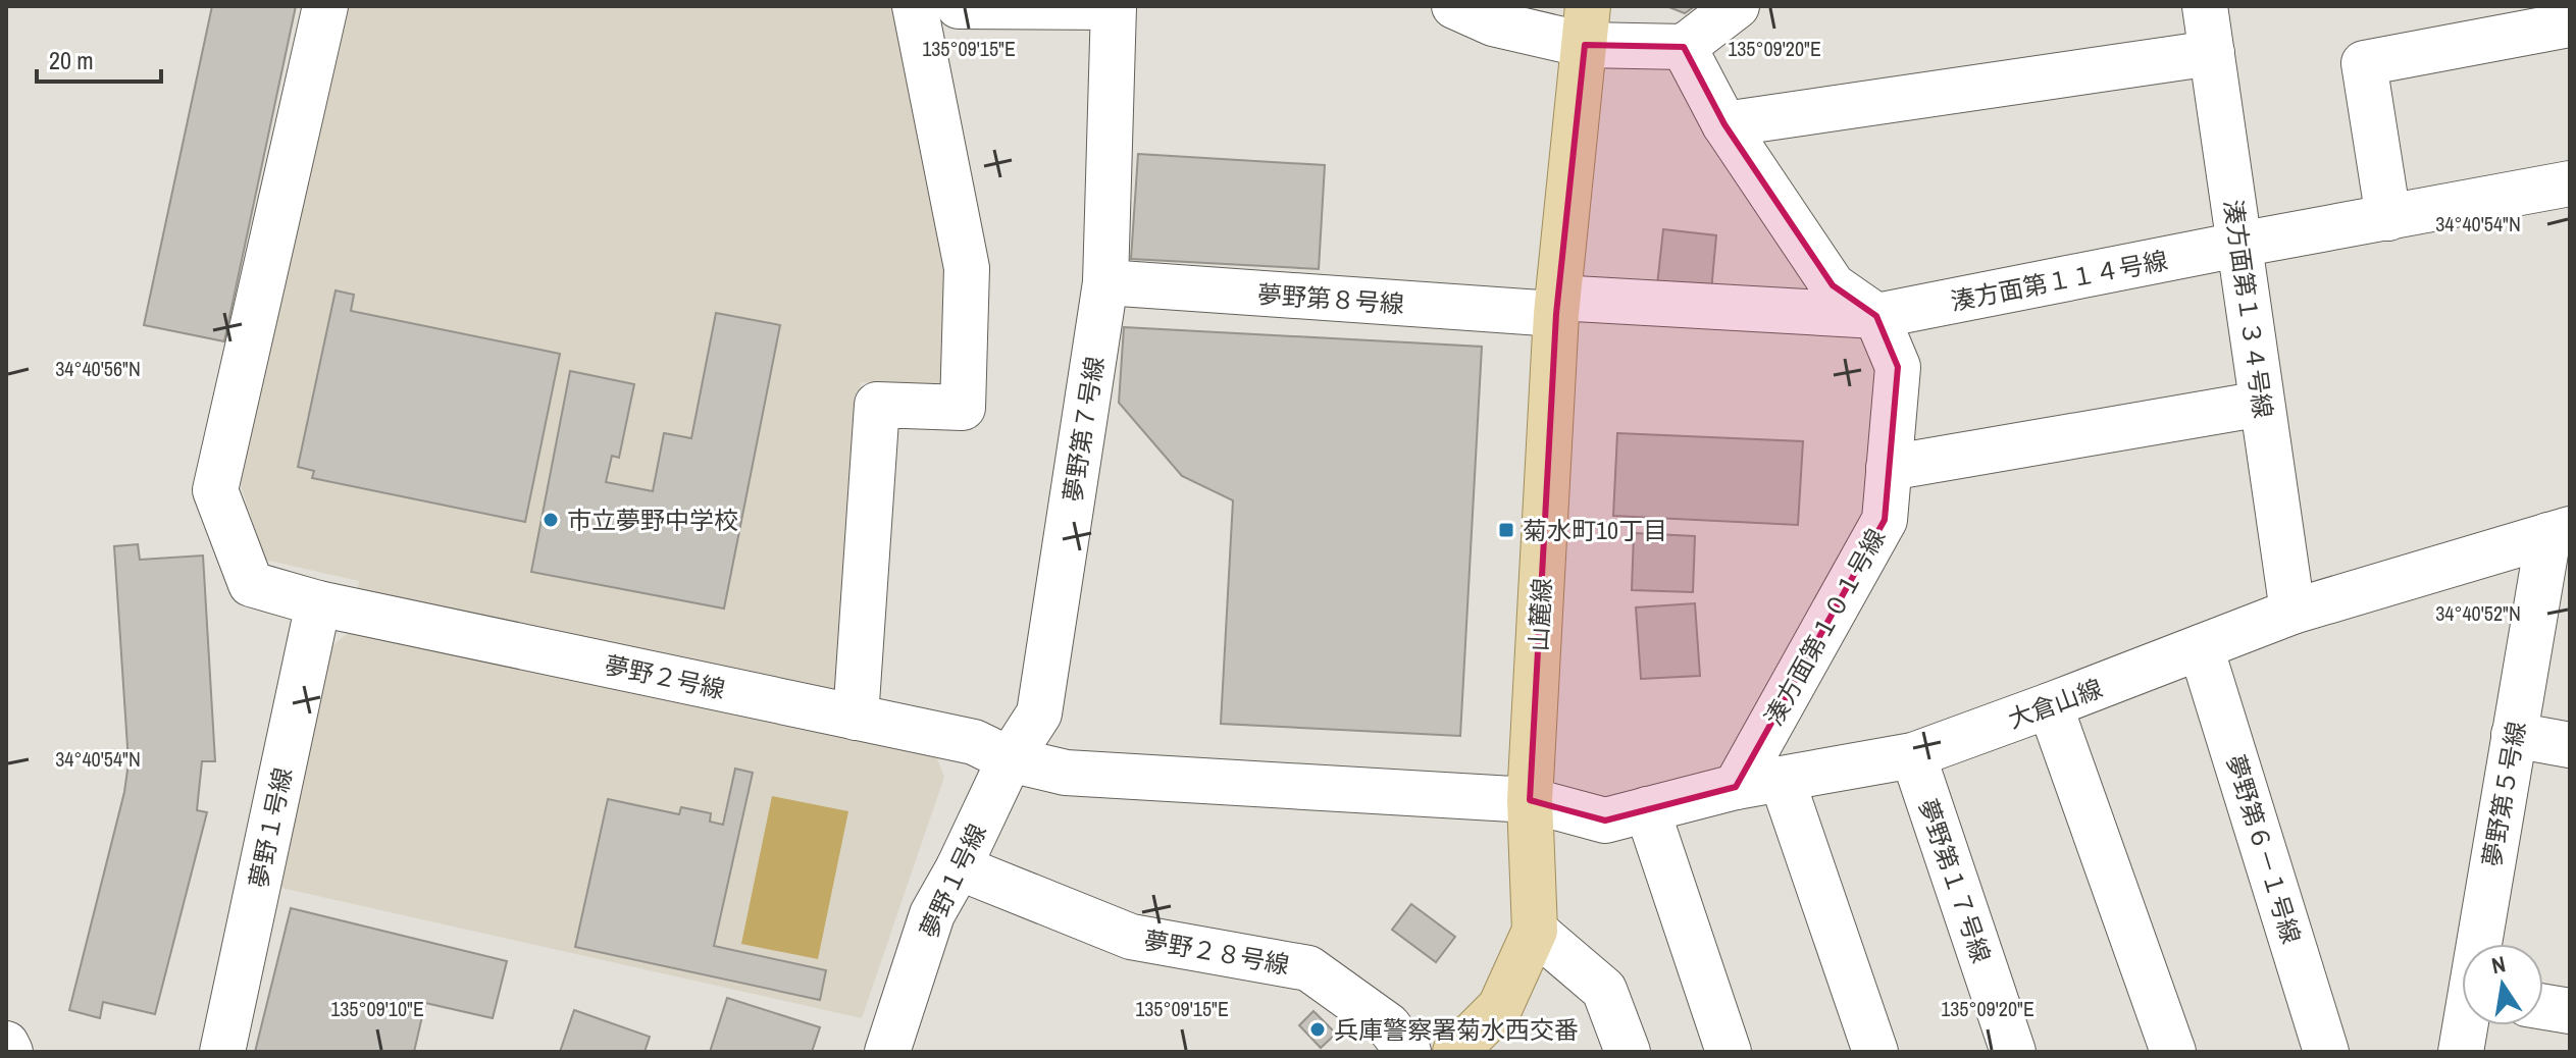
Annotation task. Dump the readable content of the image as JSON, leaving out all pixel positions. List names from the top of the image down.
{
  "streets": {
    "main road": ["山麓線"],
    "street": [
      "湊方面第１１４号線",
      "夢野第８号線",
      "湊方面第１３４号線",
      "夢野第７号線",
      "湊方面第１０１号線",
      "夢野２号線",
      "大倉山線",
      "夢野第５号線",
      "夢野１号線",
      "夢野第６－１号線",
      "夢野第１７号線",
      "夢野２８号線"
    ]
  },
  "crossings": [
    ["湊方面第１１４号線", "夢野第８号線"],
    ["湊方面第１１４号線", "湊方面第１３４号線"],
    ["湊方面第１１４号線", "湊方面第１０１号線"],
    ["夢野第８号線", "夢野第７号線"],
    ["夢野第８号線", "山麓線"],
    ["夢野第８号線", "湊方面第１０１号線"],
    ["湊方面第１３４号線", "大倉山線"],
    ["夢野第７号線", "夢野２号線"],
    ["夢野第７号線", "夢野１号線"],
    ["山麓線", "大倉山線"],
    ["湊方面第１０１号線", "大倉山線"],
    ["夢野２号線", "夢野１号線"],
    ["大倉山線", "夢野第５号線"],
    ["大倉山線", "夢野第６－１号線"],
    ["大倉山線", "夢野第１７号線"],
    ["夢野１号線", "夢野２８号線"]
  ],
  "places": {
    "other": ["市立夢野中学校", "兵庫警察署菊水西交番"],
    "transit": ["菊水町10丁目"]
  },
  "scale_bar": "20 m",
  "north": "top",
  "coordinates": [
    "135°09'15\"E",
    "135°09'20\"E",
    "34°40'54\"N",
    "34°40'56\"N",
    "34°40'52\"N",
    "135°09'10\"E"
  ]
}
